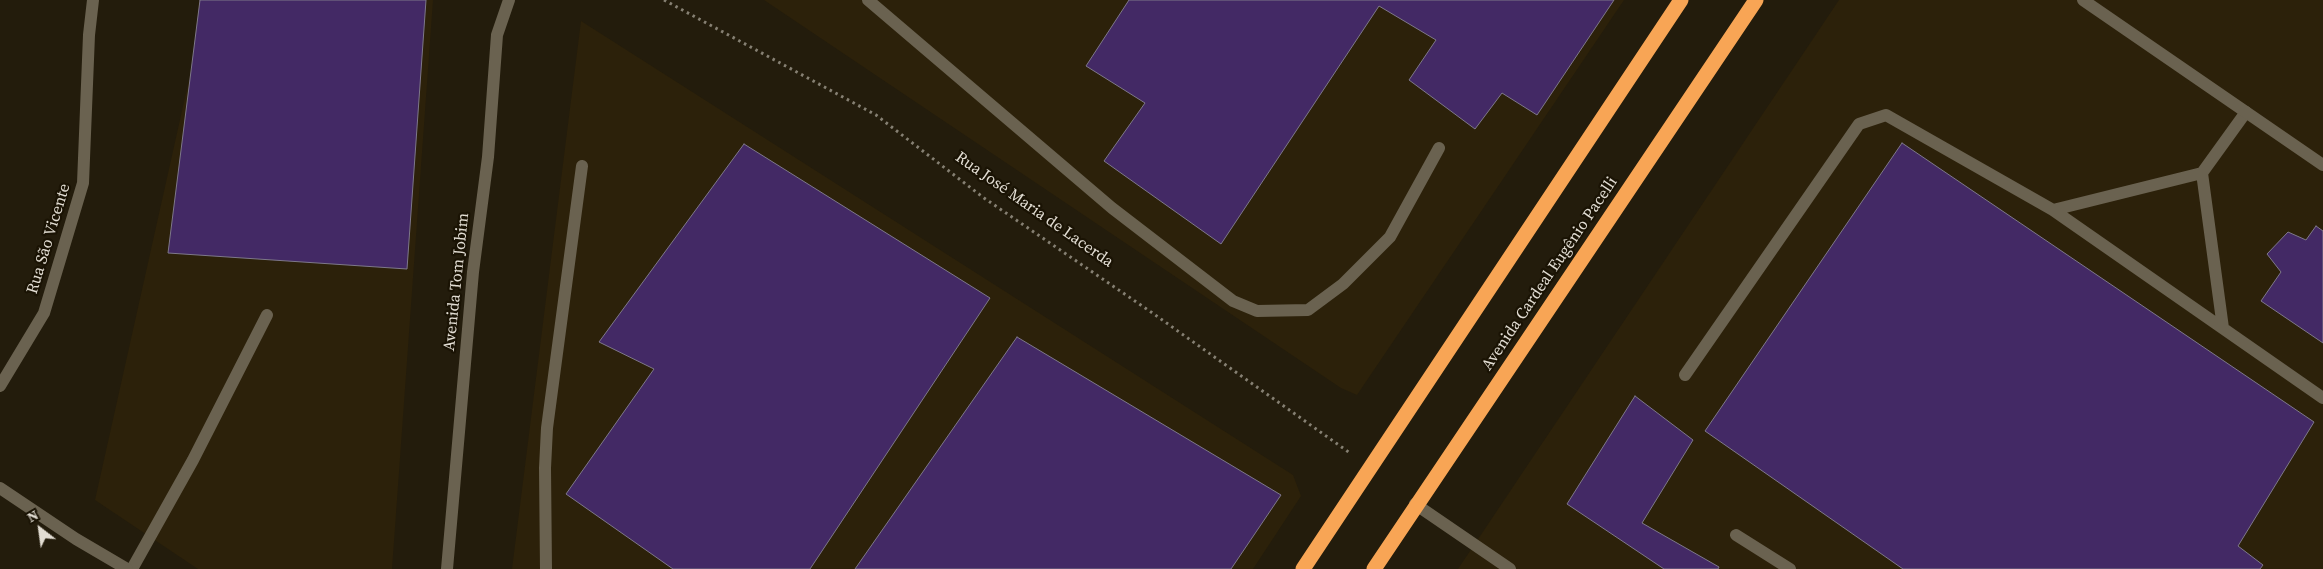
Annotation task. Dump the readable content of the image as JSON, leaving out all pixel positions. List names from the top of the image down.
{
  "streets": {
    "highway": ["Avenida Cardeal Eugênio Pacelli"],
    "street": ["Rua São Vicente", "Avenida Tom Jobim"],
    "path": ["Rua José Maria de Lacerda"]
  },
  "north": "top left"
}
